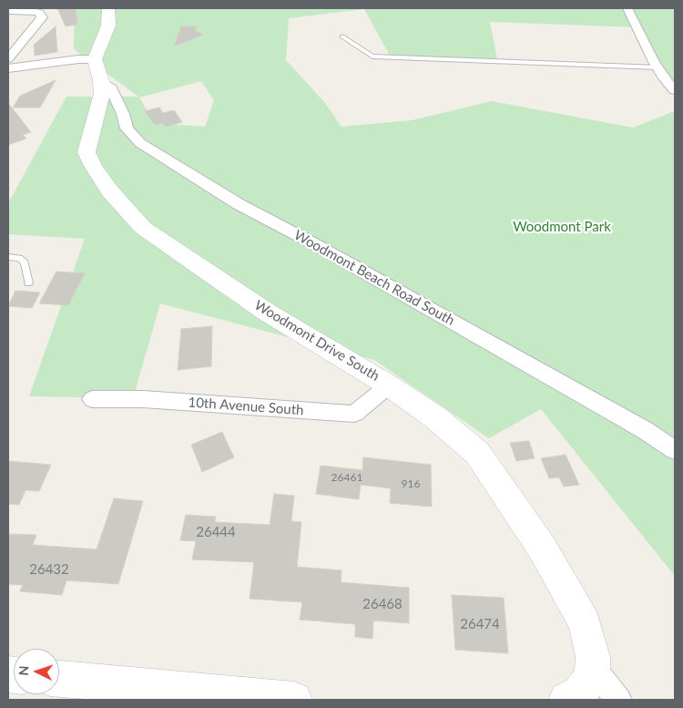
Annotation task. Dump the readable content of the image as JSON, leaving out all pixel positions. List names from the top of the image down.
{
  "streets": {
    "main road": ["Woodmont Drive South"],
    "street": ["Woodmont Beach Road South", "10th Avenue South"]
  },
  "crossings": [
    ["Woodmont Beach Road South", "Woodmont Drive South"],
    ["Woodmont Drive South", "10th Avenue South"]
  ],
  "parks": ["Woodmont Park"],
  "house_numbers": [
    "26461",
    "916",
    "26444",
    "26432",
    "26468",
    "26474"
  ],
  "north": "left"
}
